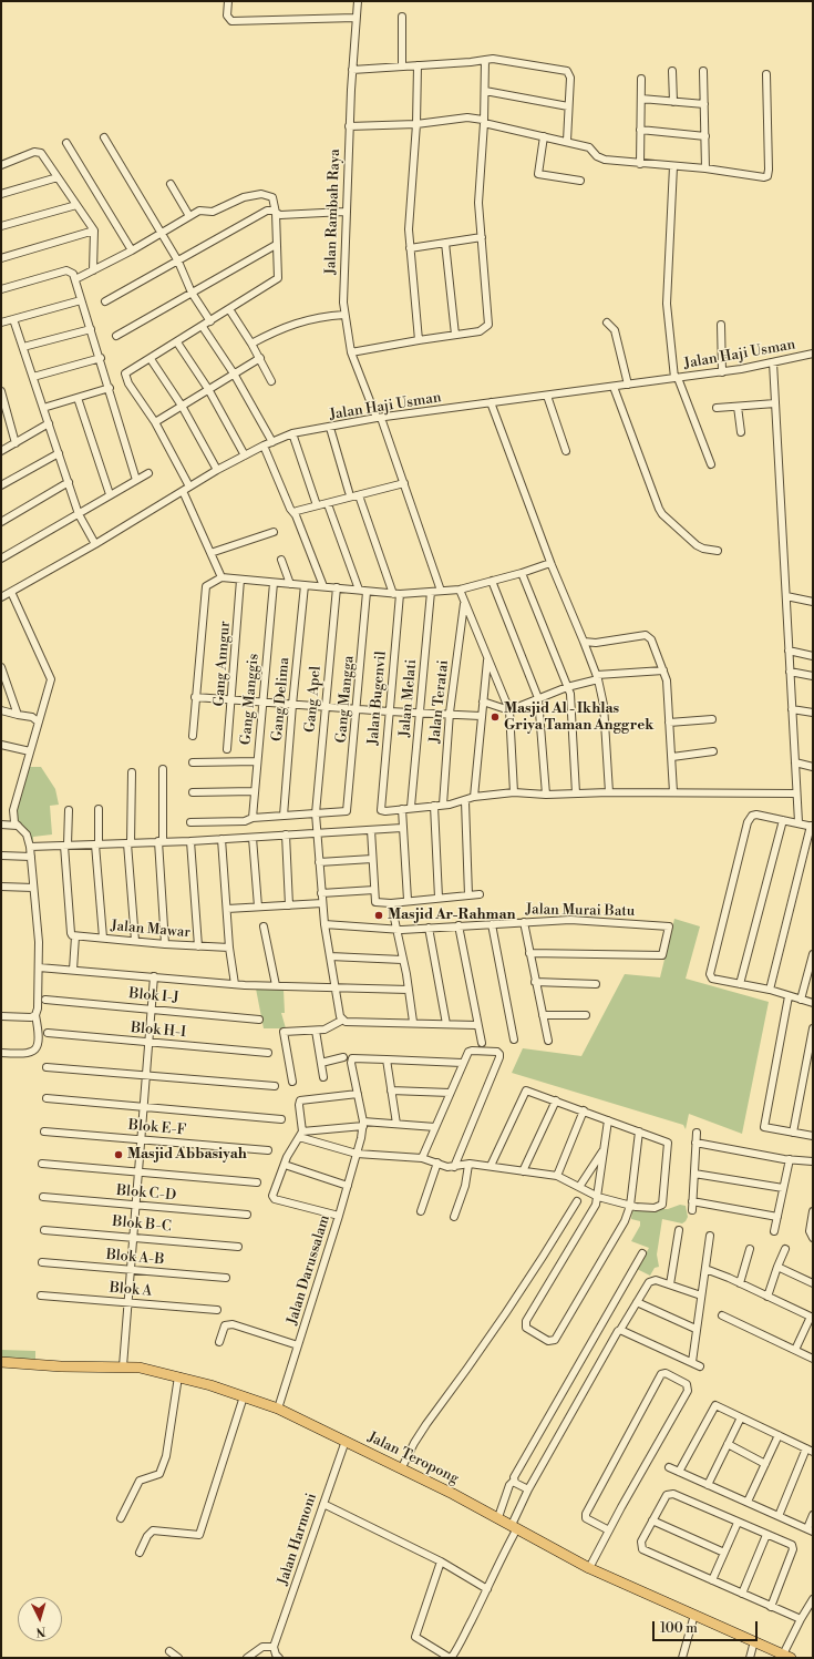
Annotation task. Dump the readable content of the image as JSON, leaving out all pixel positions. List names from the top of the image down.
{
  "streets": {
    "main road": ["Jalan Teropong"],
    "street": [
      "Jalan Rambah Raya",
      "Jalan Haji Usman",
      "Gang Anngur",
      "Jalan Bugenvil",
      "Jalan Melati",
      "Gang Manggis",
      "Gang Delima",
      "Gang Apel",
      "Gang Mangga",
      "Jalan Teratai",
      "Jalan Murai Batu",
      "Jalan Mawar",
      "Blok I-J",
      "Blok H-I",
      "Blok E-F",
      "Blok C-D",
      "Blok B-C",
      "Blok A-B",
      "Jalan Darussalam",
      "Blok A",
      "Jalan Harmoni"
    ]
  },
  "crossings": [
    ["Jalan Rambah Raya", "Jalan Haji Usman"],
    ["Gang Apel", "Gang Mangga"],
    ["Gang Apel", "Jalan Murai Batu"],
    ["Jalan Darussalam", "Jalan Teropong"],
    ["Jalan Teropong", "Jalan Harmoni"]
  ],
  "places": ["Masjid Al - Ikhlas Griya Taman Anggrek", "Masjid Ar-Rahman", "Masjid Abbasiyah"],
  "scale_bar": "100 m",
  "north": "bottom"
}
